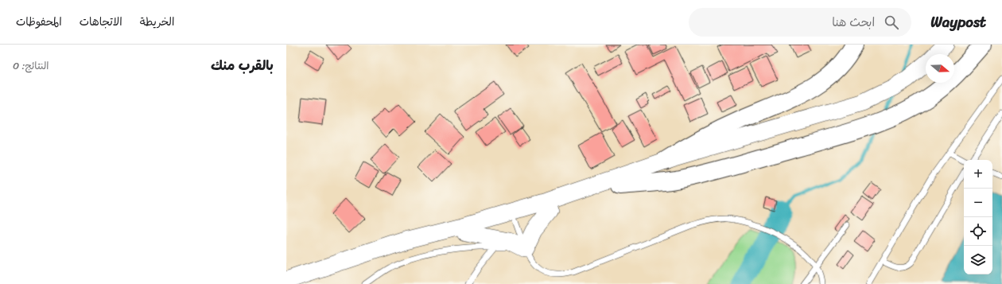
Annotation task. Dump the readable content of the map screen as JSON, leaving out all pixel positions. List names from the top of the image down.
{
  "north": "right",
  "page": {
    "header": "Waypost",
    "search": "ابحث هنا",
    "nav": ["الخريطة", "الاتجاهات", "المحفوظات"],
    "heading": ["بالقرب منك", "النتائج: 0"],
    "map_buttons": ["+", "−"]
  }
}
